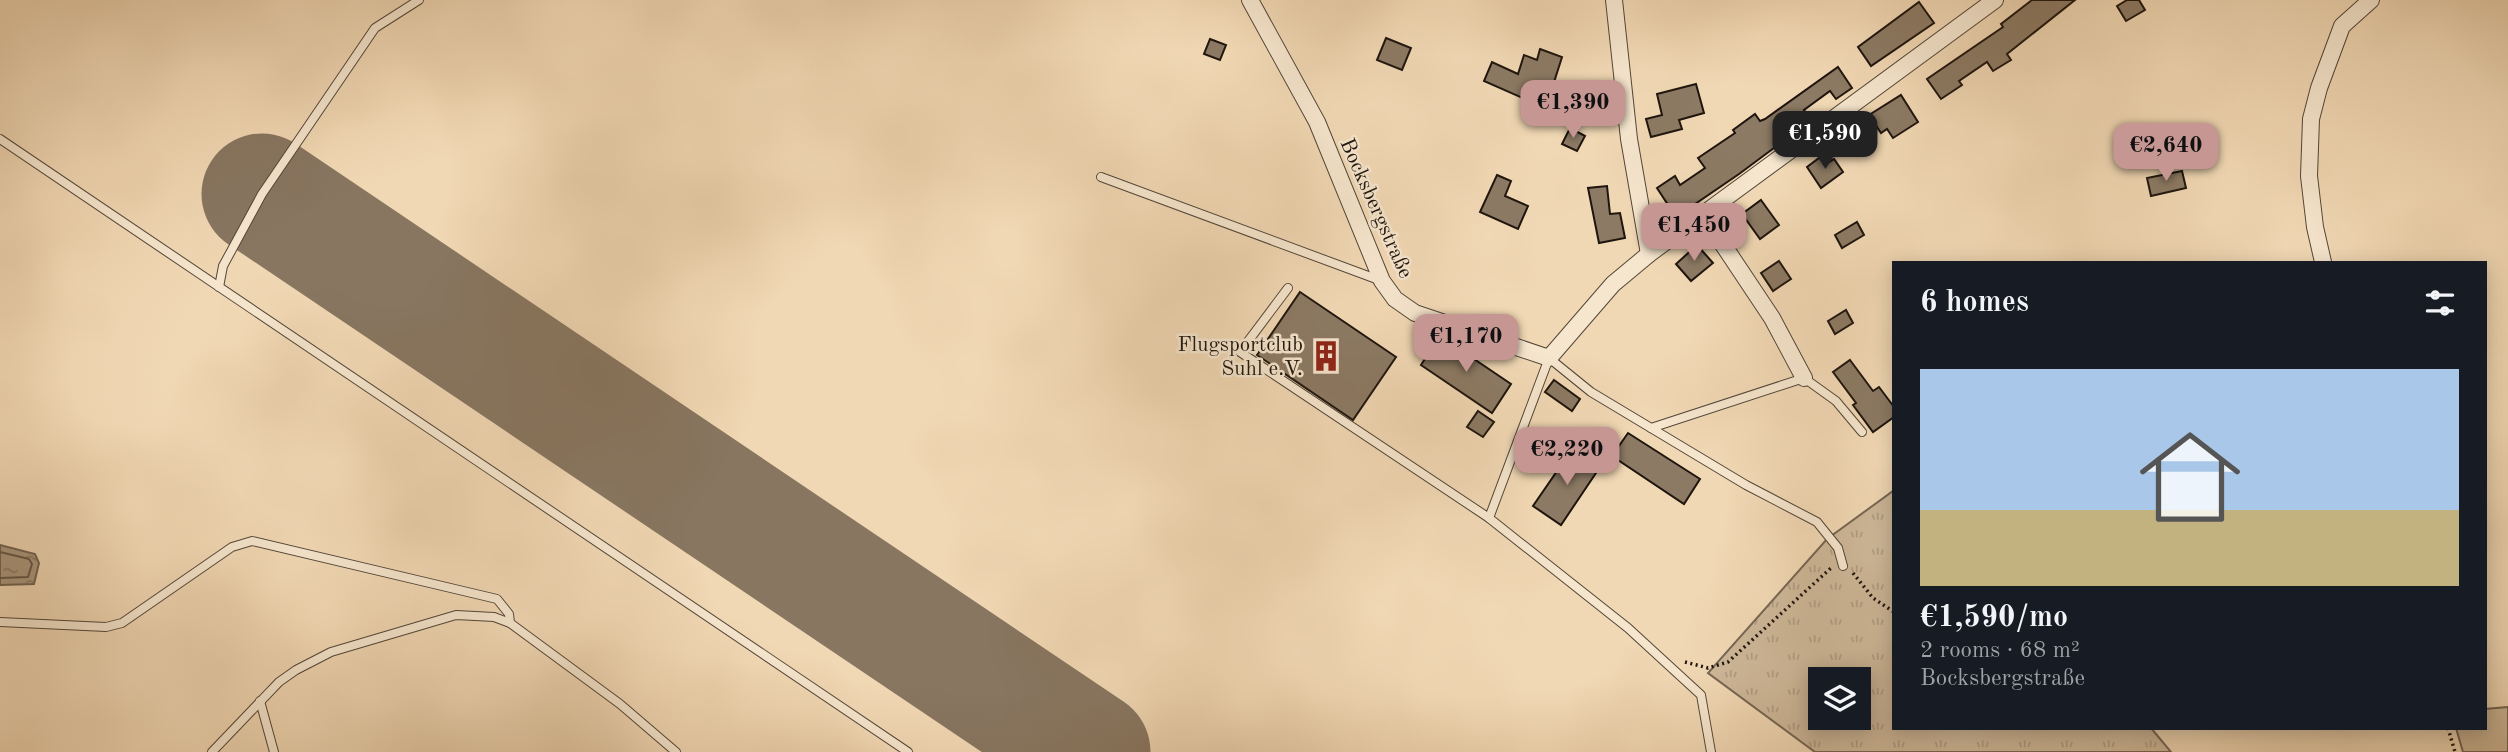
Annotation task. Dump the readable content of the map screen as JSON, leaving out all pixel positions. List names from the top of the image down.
{
  "streets": {
    "street": ["Bocksbergstraße"]
  },
  "places": {
    "building": ["Flugsportclub Suhl e.V."]
  },
  "page": {
    "price": [
      "€1,390",
      "€1,590",
      "€2,640",
      "€1,450",
      "€1,170",
      "€2,220"
    ],
    "heading": "6 homes",
    "list": [
      {
        "name": "€1,590/mo",
        "note": "2 rooms · 68 m² · Bocksbergstraße"
      }
    ]
  }
}
